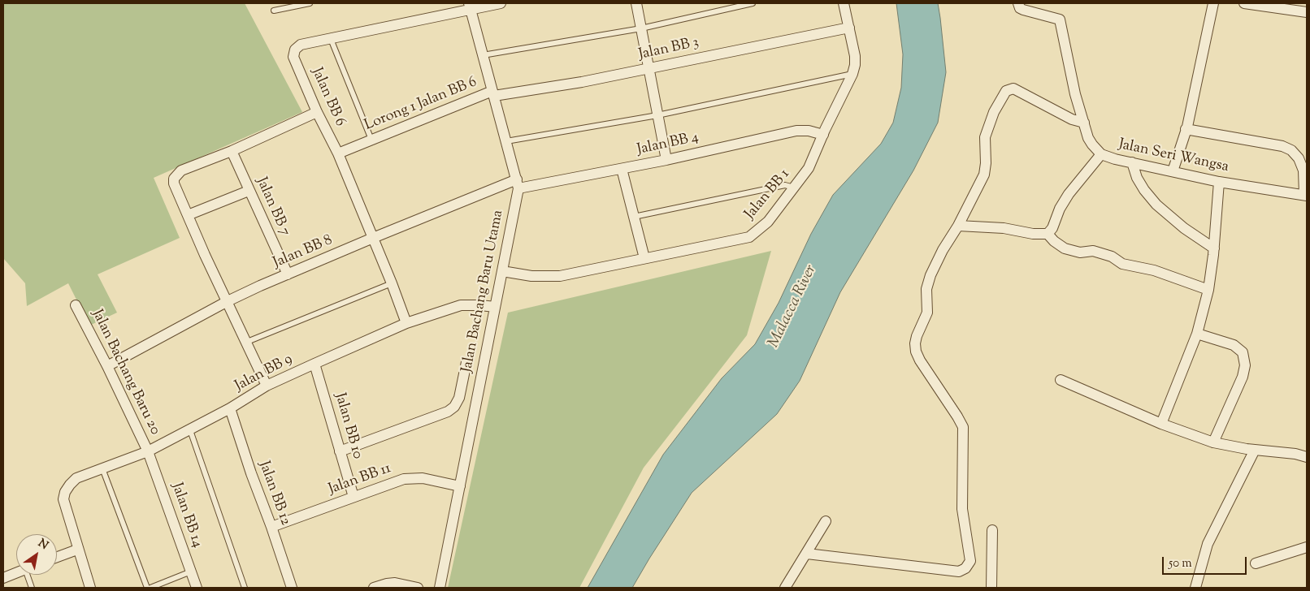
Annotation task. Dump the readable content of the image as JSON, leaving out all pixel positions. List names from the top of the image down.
{
  "streets": {
    "street": [
      "Jalan BB 3",
      "Jalan BB 6",
      "Lorong 1 Jalan BB 6",
      "Jalan BB 4",
      "Jalan Seri Wangsa",
      "Jalan BB 1",
      "Jalan BB 7",
      "Jalan BB 8",
      "Jalan Bachang Baru Utama",
      "Jalan Bachang Baru 20",
      "Jalan BB 9",
      "Jalan BB 10",
      "Jalan BB 11",
      "Jalan BB 12",
      "Jalan BB 14"
    ]
  },
  "crossings": [
    ["Jalan BB 3", "Lorong 1 Jalan BB 6"],
    ["Jalan BB 3", "Jalan BB 1"],
    ["Jalan BB 3", "Jalan Bachang Baru Utama"],
    ["Jalan BB 6", "Lorong 1 Jalan BB 6"],
    ["Jalan BB 6", "Jalan BB 8"],
    ["Jalan BB 6", "Jalan Bachang Baru Utama"],
    ["Jalan BB 6", "Jalan BB 9"],
    ["Lorong 1 Jalan BB 6", "Jalan Bachang Baru Utama"],
    ["Jalan BB 4", "Jalan BB 1"],
    ["Jalan BB 4", "Jalan BB 8"],
    ["Jalan BB 4", "Jalan Bachang Baru Utama"],
    ["Jalan BB 1", "Jalan Bachang Baru Utama"],
    ["Jalan BB 7", "Jalan BB 8"],
    ["Jalan BB 8", "Jalan Bachang Baru Utama"],
    ["Jalan BB 8", "Jalan Bachang Baru 20"],
    ["Jalan Bachang Baru Utama", "Jalan BB 9"],
    ["Jalan Bachang Baru Utama", "Jalan BB 11"],
    ["Jalan Bachang Baru 20", "Jalan BB 9"],
    ["Jalan Bachang Baru 20", "Jalan BB 14"],
    ["Jalan BB 9", "Jalan BB 10"],
    ["Jalan BB 9", "Jalan BB 12"],
    ["Jalan BB 9", "Jalan BB 14"],
    ["Jalan BB 10", "Jalan BB 11"],
    ["Jalan BB 11", "Jalan BB 12"]
  ],
  "water": ["Malacca River"],
  "scale_bar": "50 m",
  "north": "top right"
}
